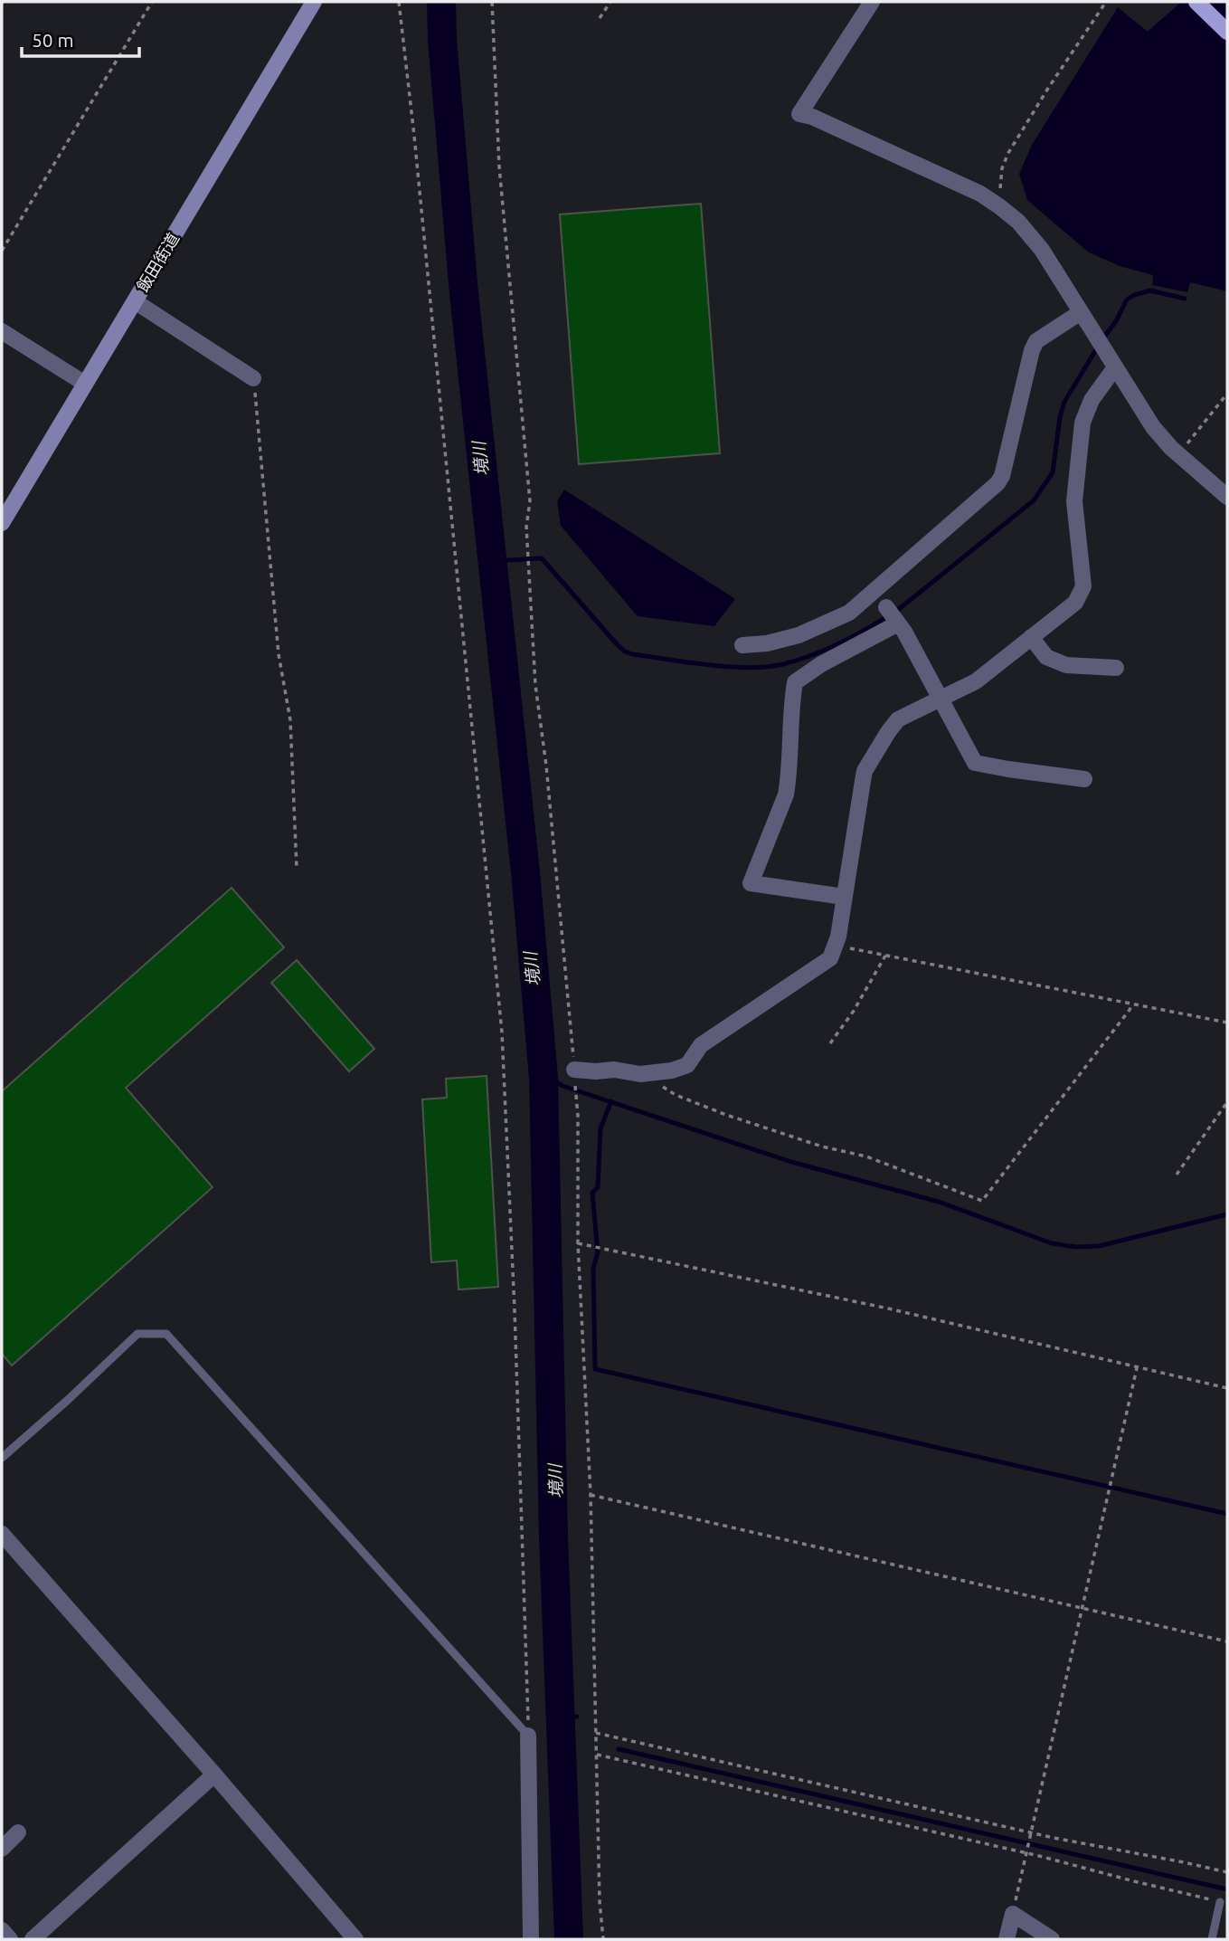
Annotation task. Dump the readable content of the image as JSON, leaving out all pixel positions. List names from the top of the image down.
{
  "streets": {
    "main road": ["飯田街道"]
  },
  "water": ["境川"],
  "scale_bar": "50 m"
}
